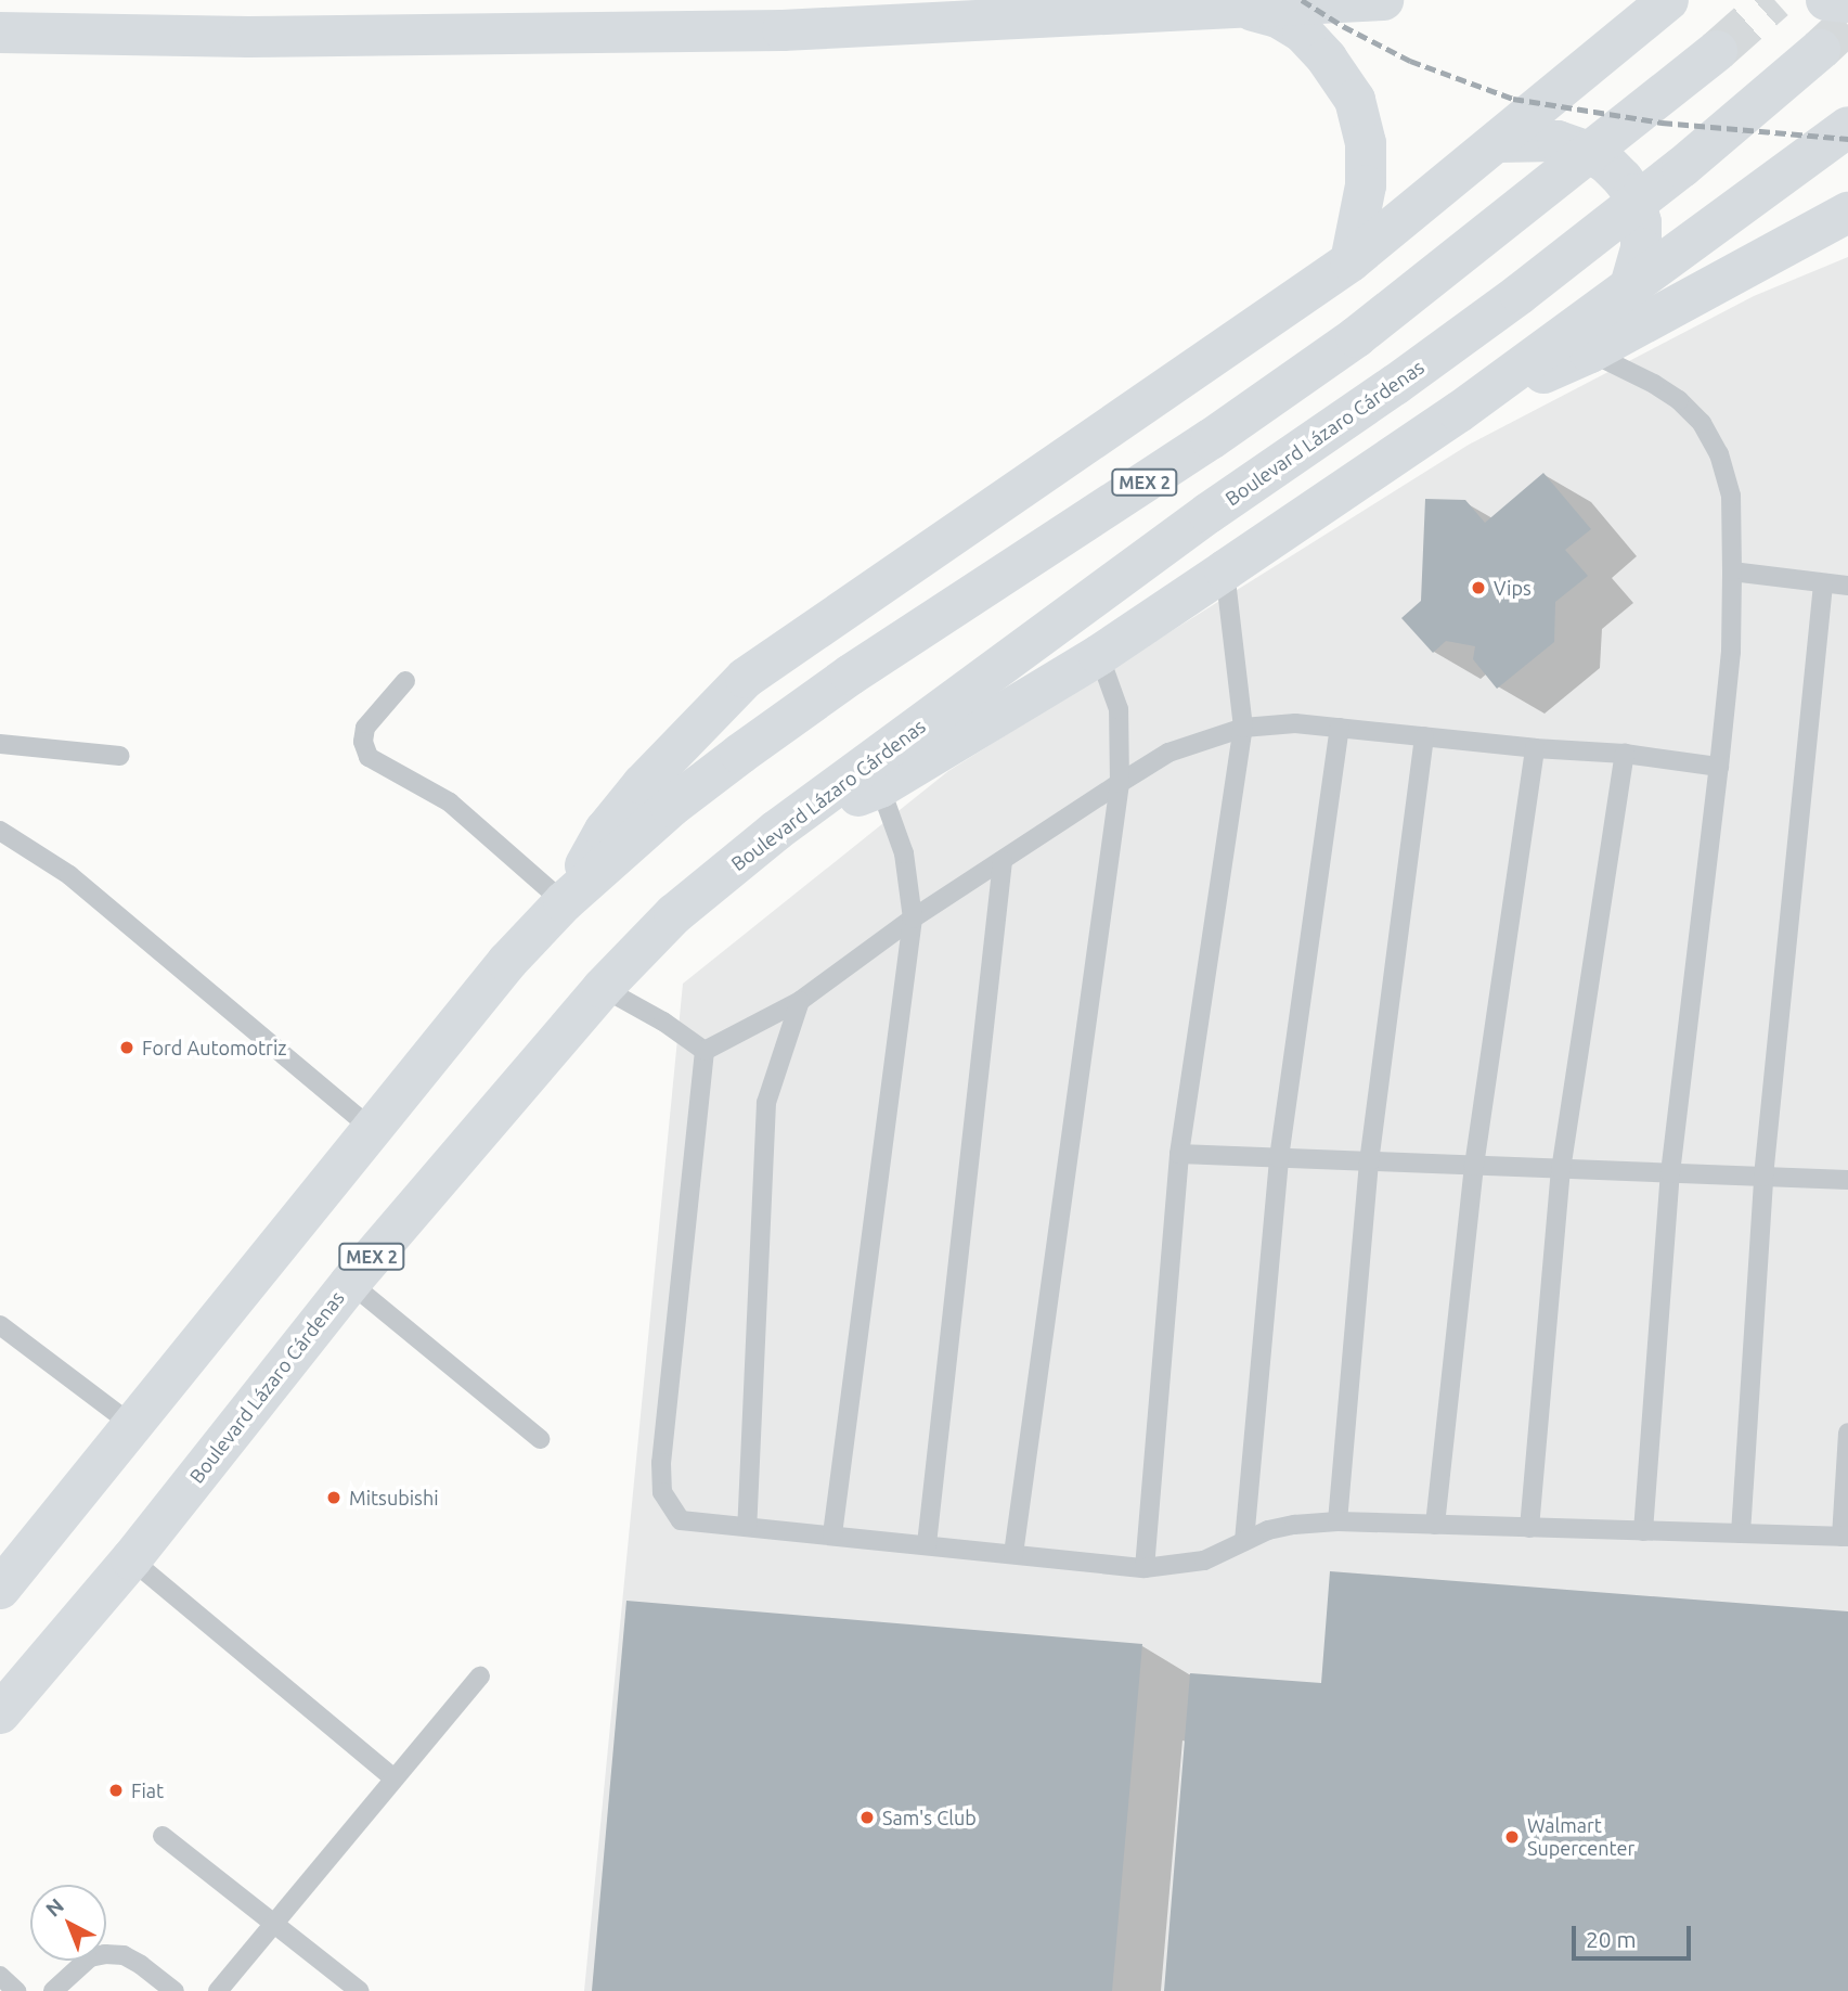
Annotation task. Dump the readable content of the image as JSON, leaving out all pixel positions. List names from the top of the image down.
{
  "streets": {
    "highway": ["Boulevard Lázaro Cárdenas", "MEX 2"]
  },
  "places": [
    "Vips",
    "Ford Automotriz",
    "Mitsubishi",
    "Fiat",
    "Sam's Club",
    "Walmart Supercenter"
  ],
  "scale_bar": "20 m",
  "north": "top left"
}
